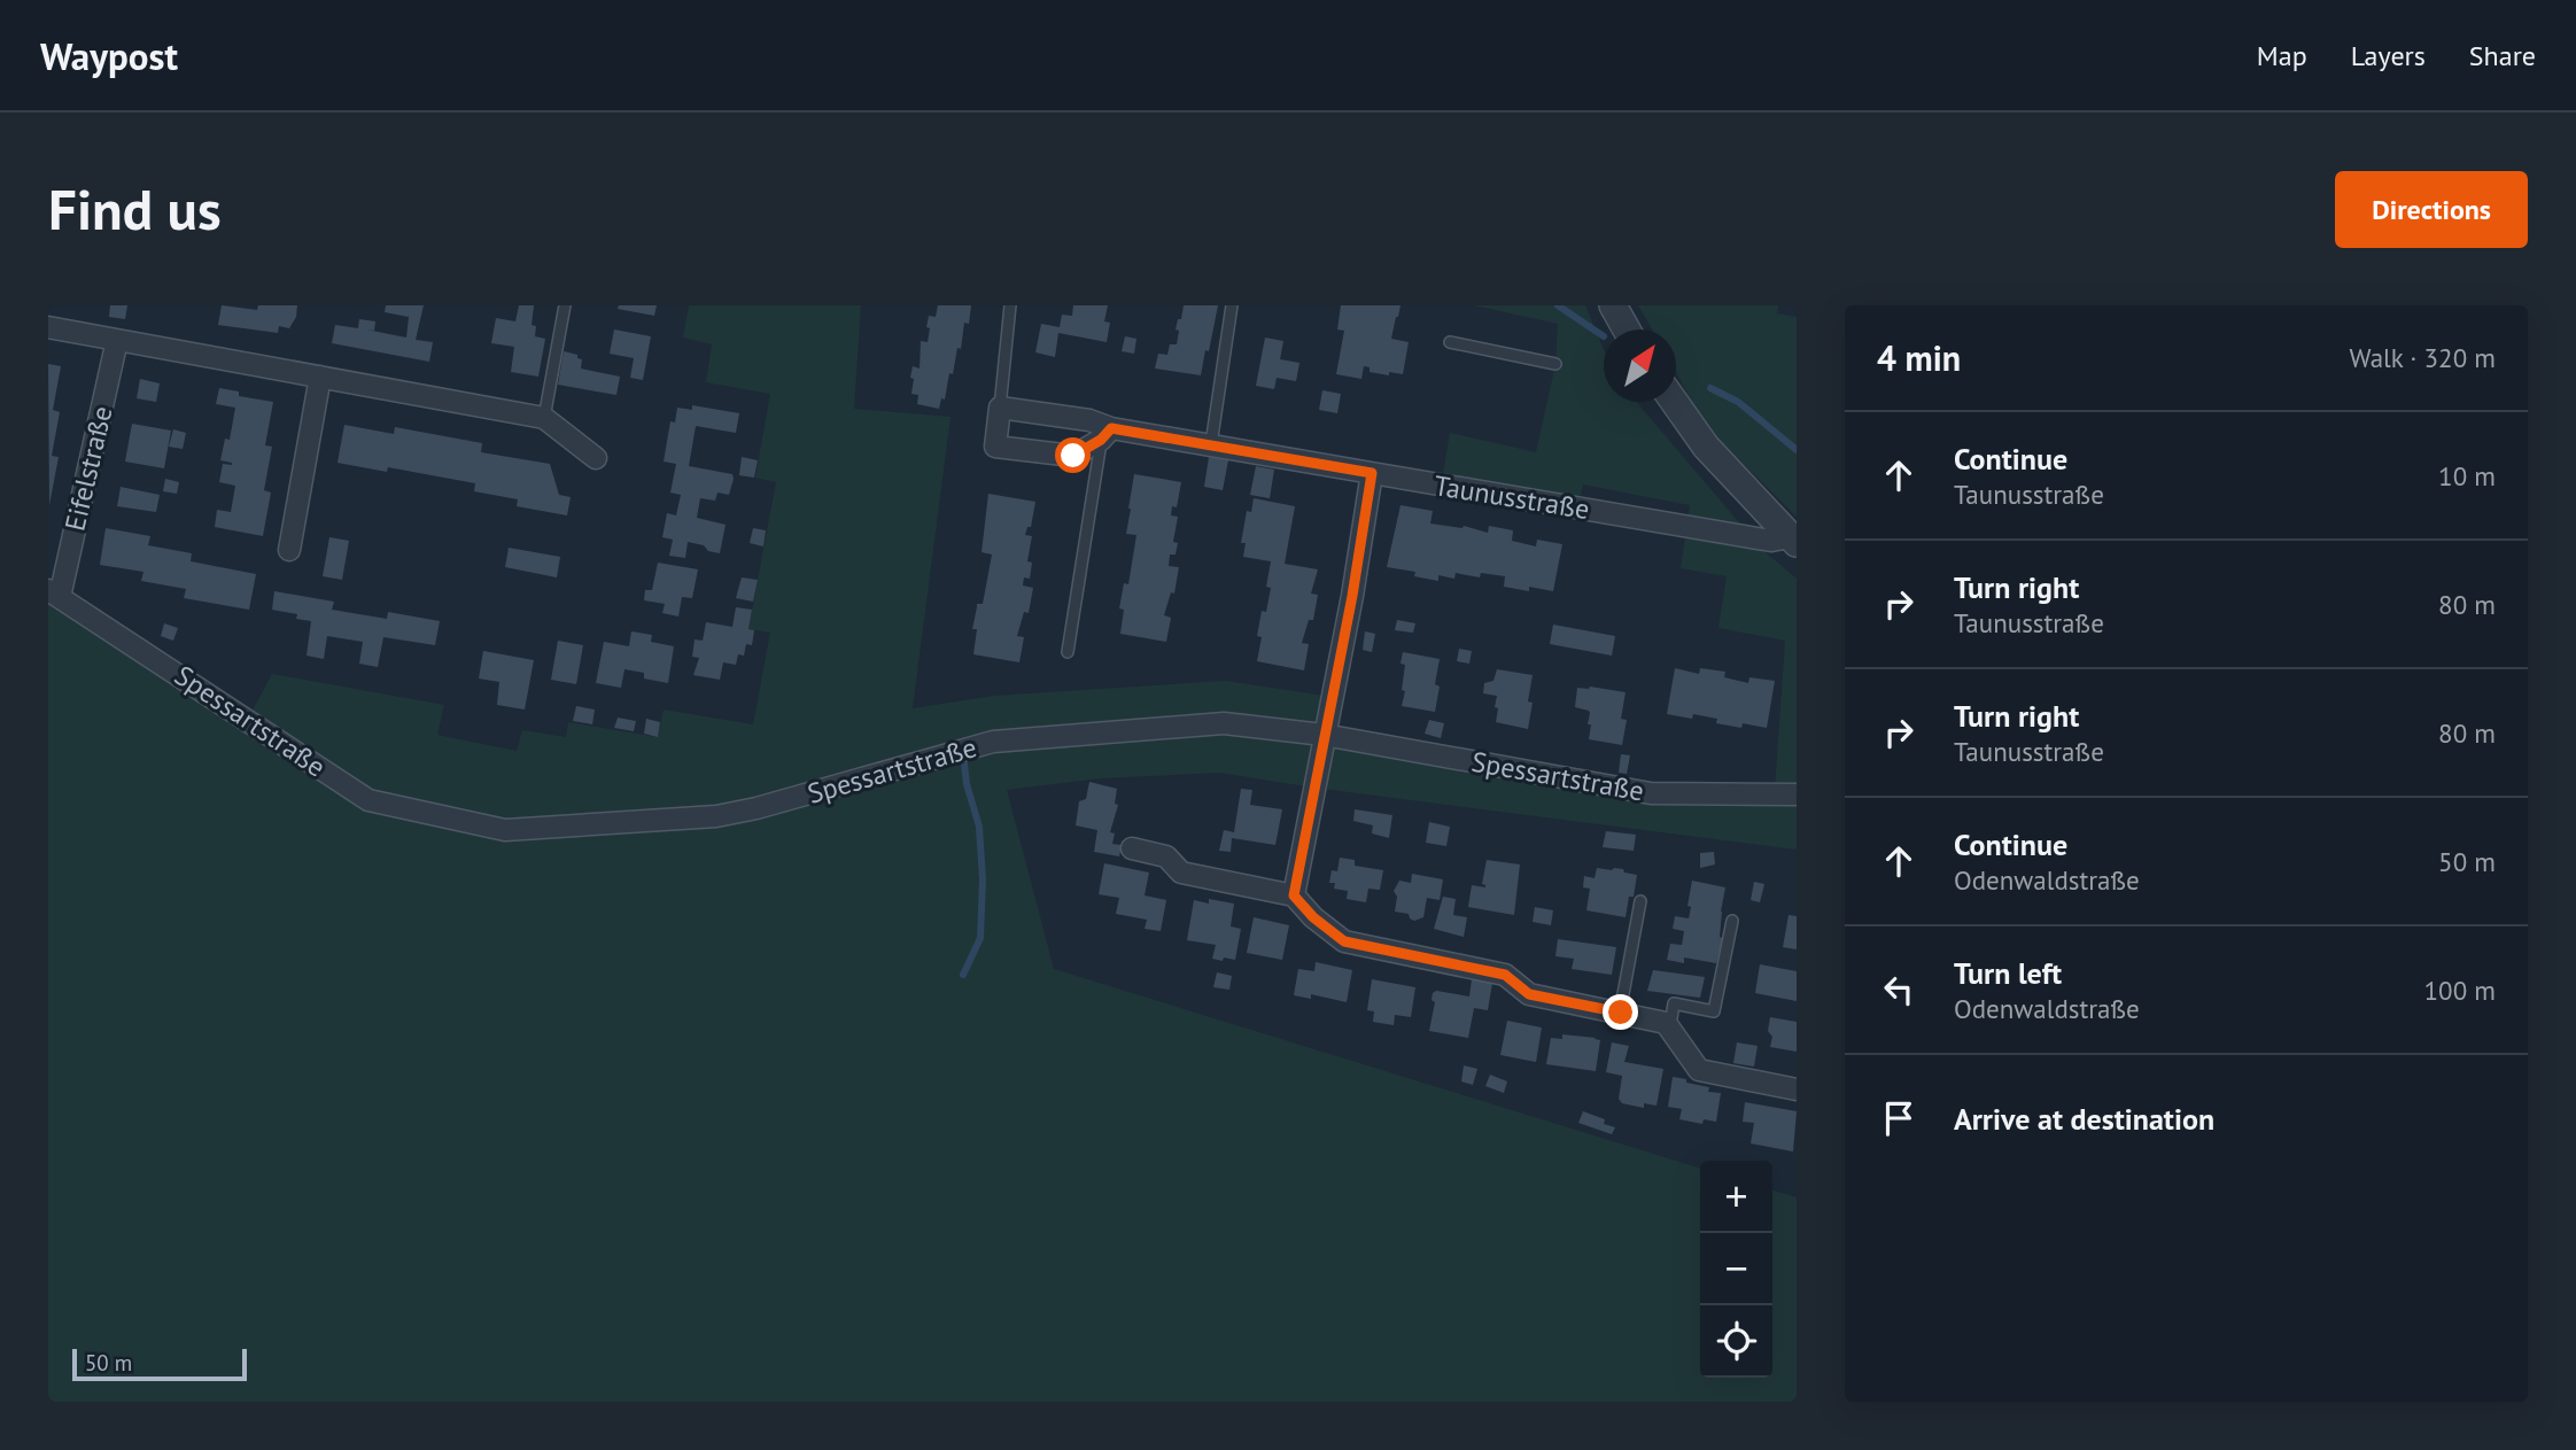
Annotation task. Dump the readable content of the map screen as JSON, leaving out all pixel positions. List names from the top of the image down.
{
  "streets": {
    "street": ["Eifelstraße", "Taunusstraße", "Spessartstraße"]
  },
  "crossings": [
    ["Eifelstraße", "Spessartstraße"]
  ],
  "scale_bar": "50 m",
  "north": "top right",
  "page": {
    "header": "Waypost",
    "nav": ["Map", "Layers", "Share"],
    "buttons": "Directions",
    "title": "Find us",
    "heading": ["4 min", "Walk · 320 m"],
    "list": [
      ["Continue", "Taunusstraße", "10 m"],
      ["Turn right", "Taunusstraße", "80 m"],
      ["Turn right", "Taunusstraße", "80 m"],
      ["Continue", "Odenwaldstraße", "50 m"],
      ["Turn left", "Odenwaldstraße", "100 m"],
      "Arrive at destination"
    ],
    "map_buttons": ["+", "−"],
    "scale": "50 m"
  }
}
